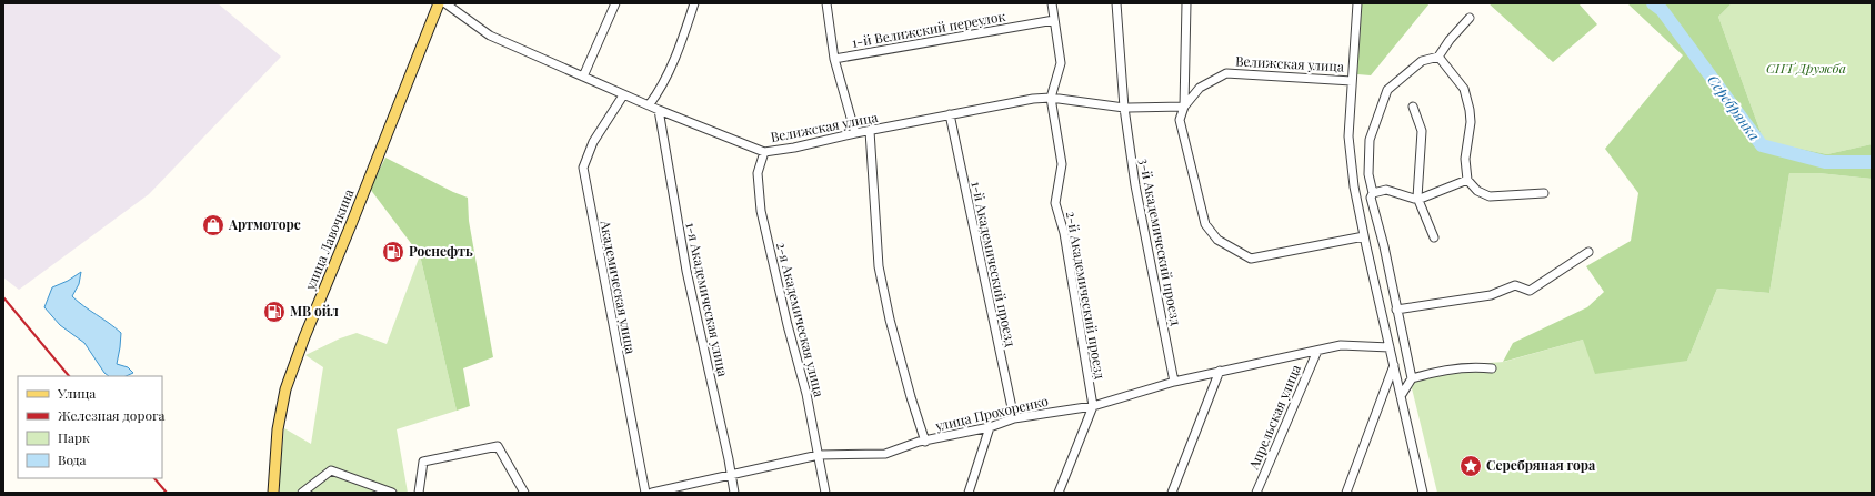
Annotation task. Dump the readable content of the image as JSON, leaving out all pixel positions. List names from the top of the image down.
{
  "streets": {
    "main road": ["улица Лавочкина"],
    "street": [
      "1-й Велижский переулок",
      "Велижская улица",
      "3-й Академический проезд",
      "1-й Академический проезд",
      "Академическая улица",
      "2-й Академический проезд",
      "1-я Академическая улица",
      "2-я Академическая улица",
      "улица Прохоренко",
      "Апрельская улица"
    ]
  },
  "crossings": [
    ["Велижская улица", "3-й Академический проезд"],
    ["Велижская улица", "1-й Академический проезд"],
    ["Велижская улица", "Академическая улица"],
    ["Велижская улица", "2-й Академический проезд"],
    ["Велижская улица", "1-я Академическая улица"],
    ["Велижская улица", "2-я Академическая улица"],
    ["3-й Академический проезд", "улица Прохоренко"],
    ["1-й Академический проезд", "улица Прохоренко"],
    ["2-й Академический проезд", "улица Прохоренко"],
    ["1-я Академическая улица", "улица Прохоренко"],
    ["2-я Академическая улица", "улица Прохоренко"],
    ["улица Прохоренко", "Апрельская улица"]
  ],
  "water": ["Серебрянка"],
  "parks": ["СНТ Дружба"],
  "places": {
    "shop": ["Артмоторс"],
    "fuel station": ["Роснефть", "МВ ойл"],
    "place": ["Серебряная гора"]
  },
  "legend": [
    "Улица",
    "Железная дорога",
    "Парк",
    "Вода"
  ]
}
